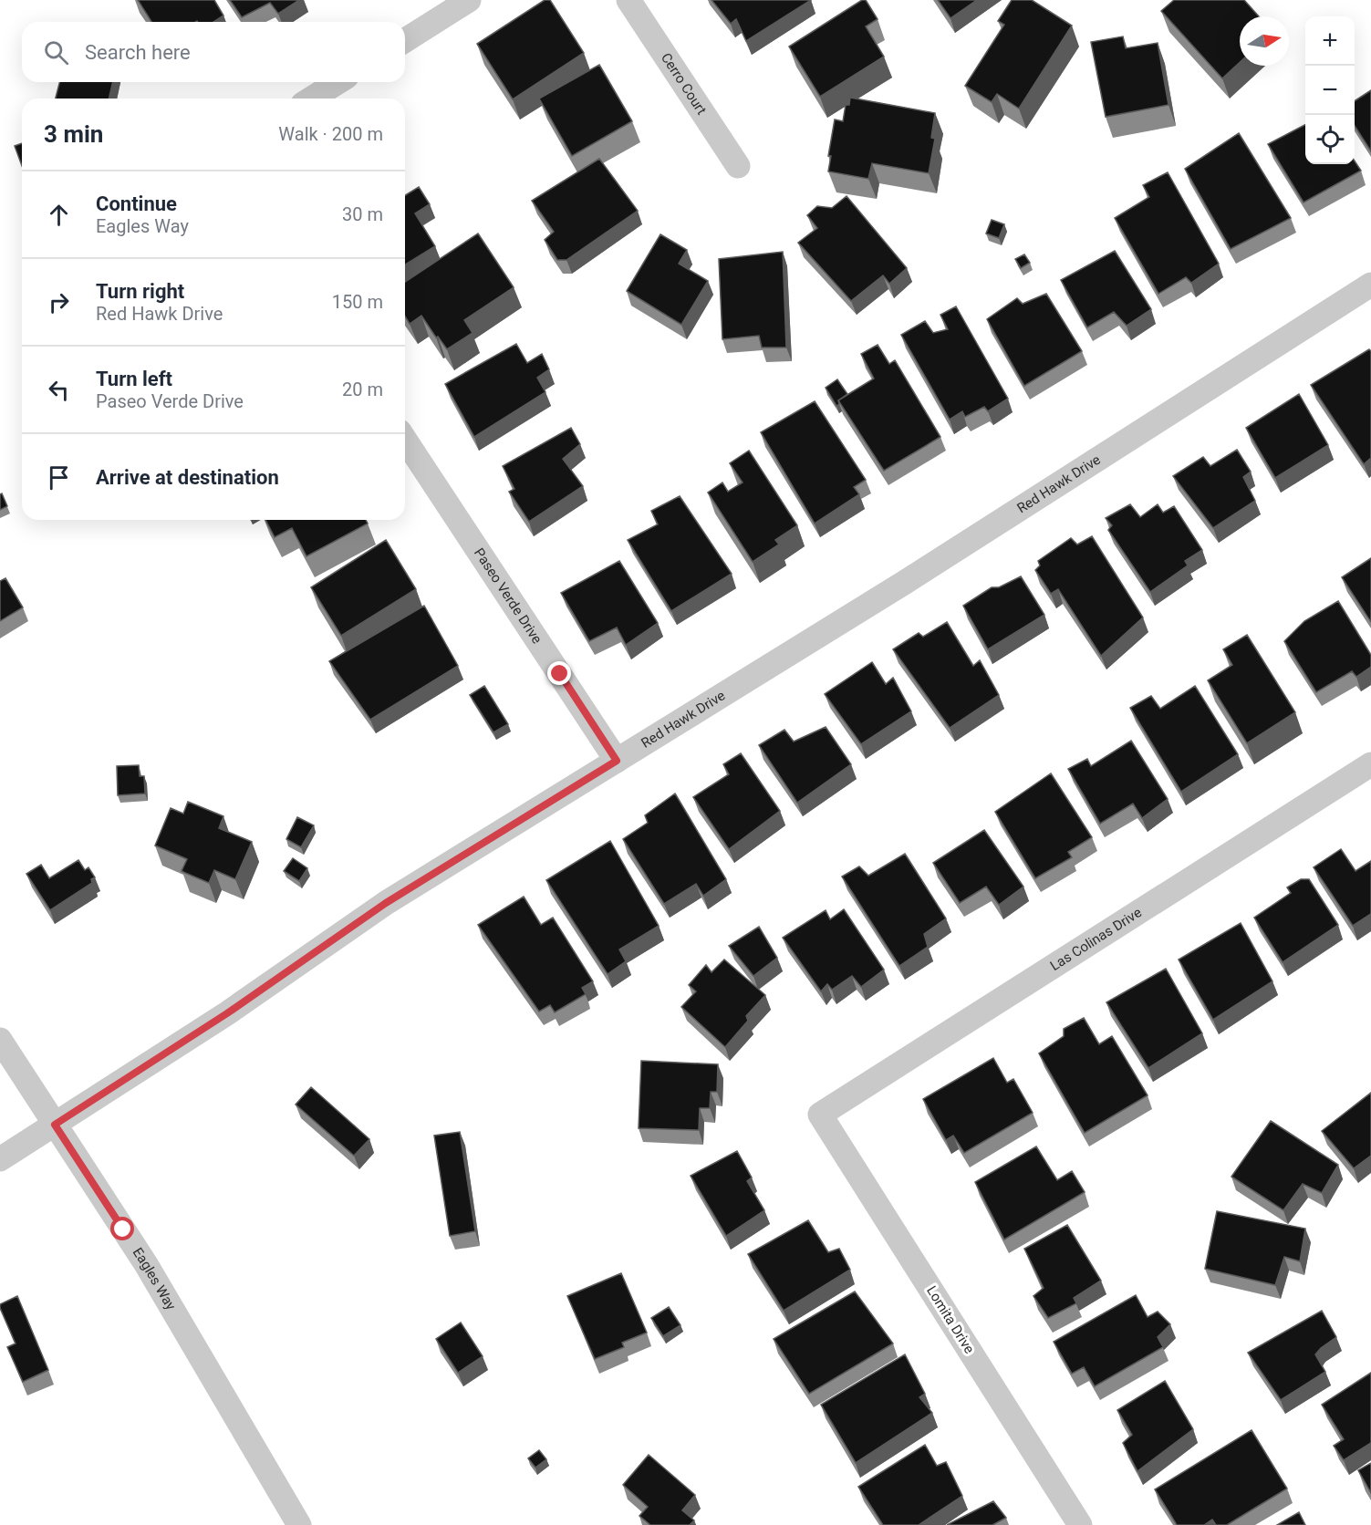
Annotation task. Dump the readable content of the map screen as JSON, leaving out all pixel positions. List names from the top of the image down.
{
  "streets": {
    "street": [
      "Cerro Court",
      "Red Hawk Drive",
      "Paseo Verde Drive",
      "Las Colinas Drive",
      "Eagles Way",
      "Lomita Drive"
    ]
  },
  "crossings": [
    ["Red Hawk Drive", "Paseo Verde Drive"],
    ["Red Hawk Drive", "Eagles Way"],
    ["Las Colinas Drive", "Lomita Drive"]
  ],
  "north": "right",
  "page": {
    "map_buttons": ["+", "−"],
    "search": "Search here",
    "heading": ["3 min", "Walk · 200 m"],
    "list": [
      ["Continue", "Eagles Way", "30 m"],
      ["Turn right", "Red Hawk Drive", "150 m"],
      ["Turn left", "Paseo Verde Drive", "20 m"],
      "Arrive at destination"
    ]
  }
}
